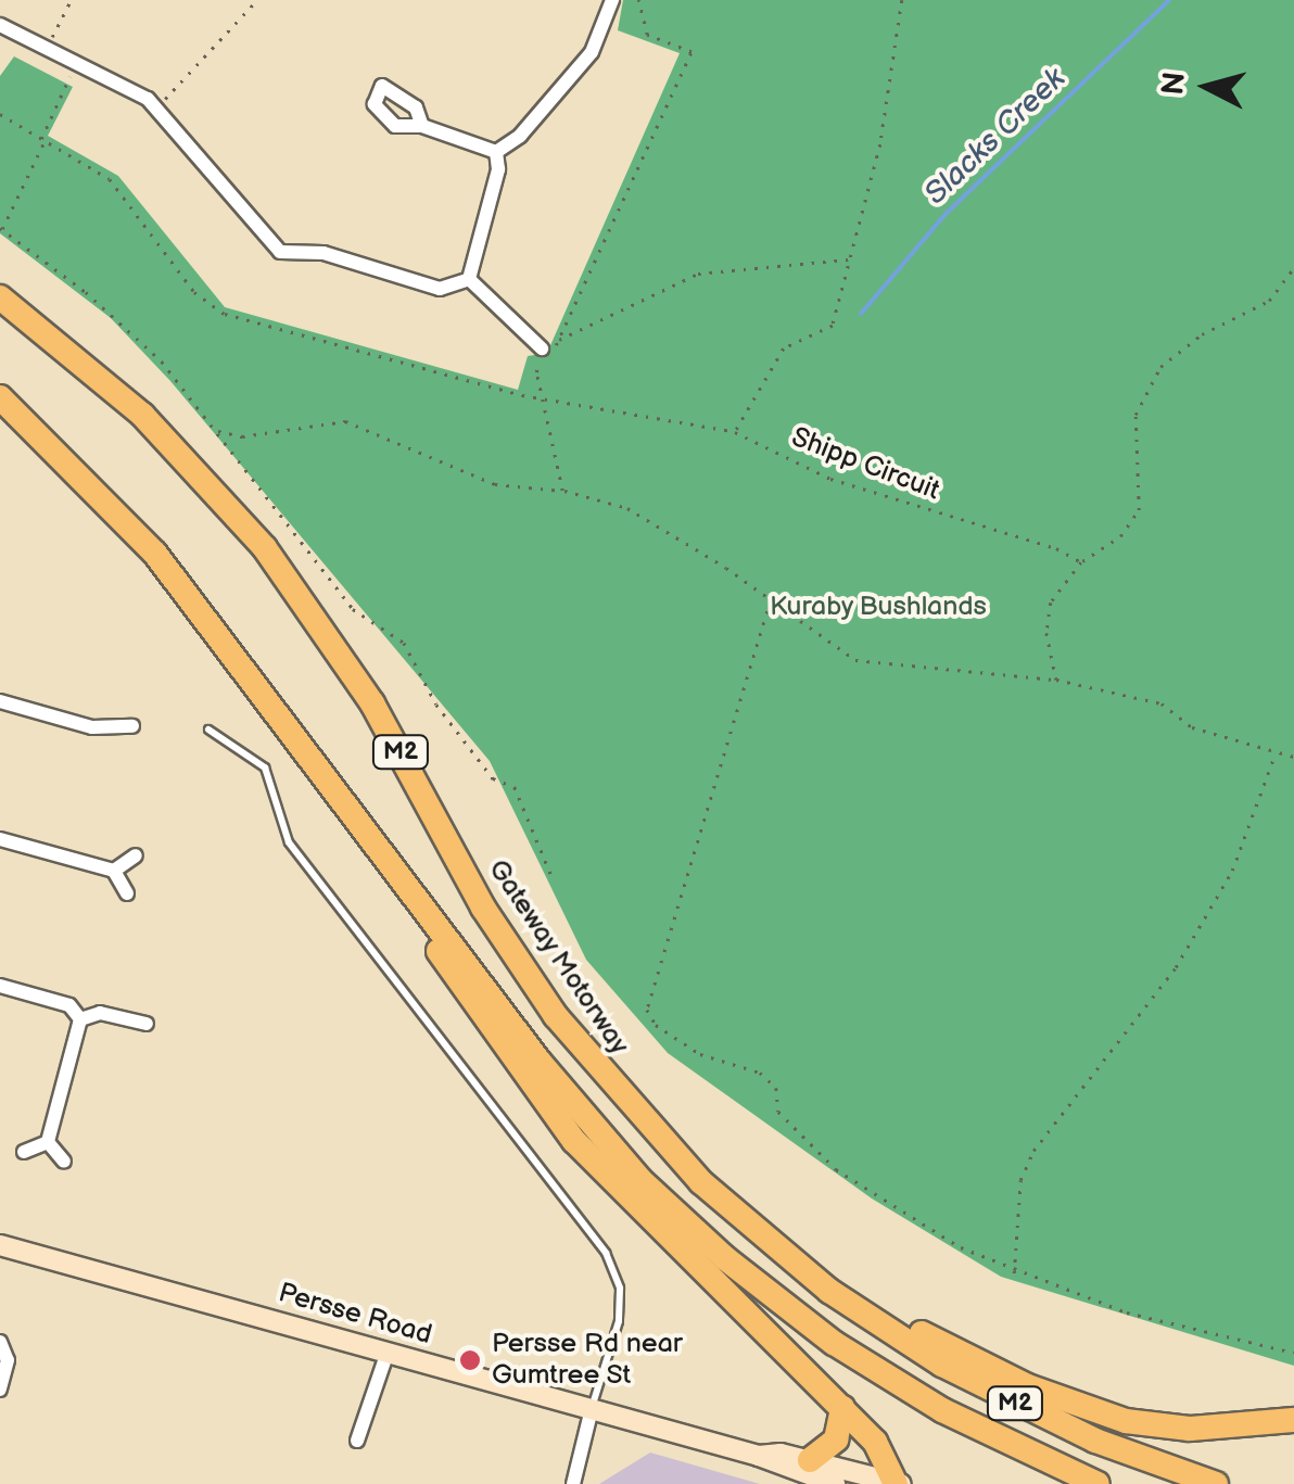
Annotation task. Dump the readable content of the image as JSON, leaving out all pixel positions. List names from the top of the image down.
{
  "streets": {
    "highway": ["M2", "Gateway Motorway"],
    "street": ["Persse Road"],
    "path": ["Shipp Circuit"]
  },
  "water": ["Slacks Creek"],
  "parks": ["Kuraby Bushlands"],
  "places": ["Persse Rd near Gumtree St"],
  "north": "left"
}
